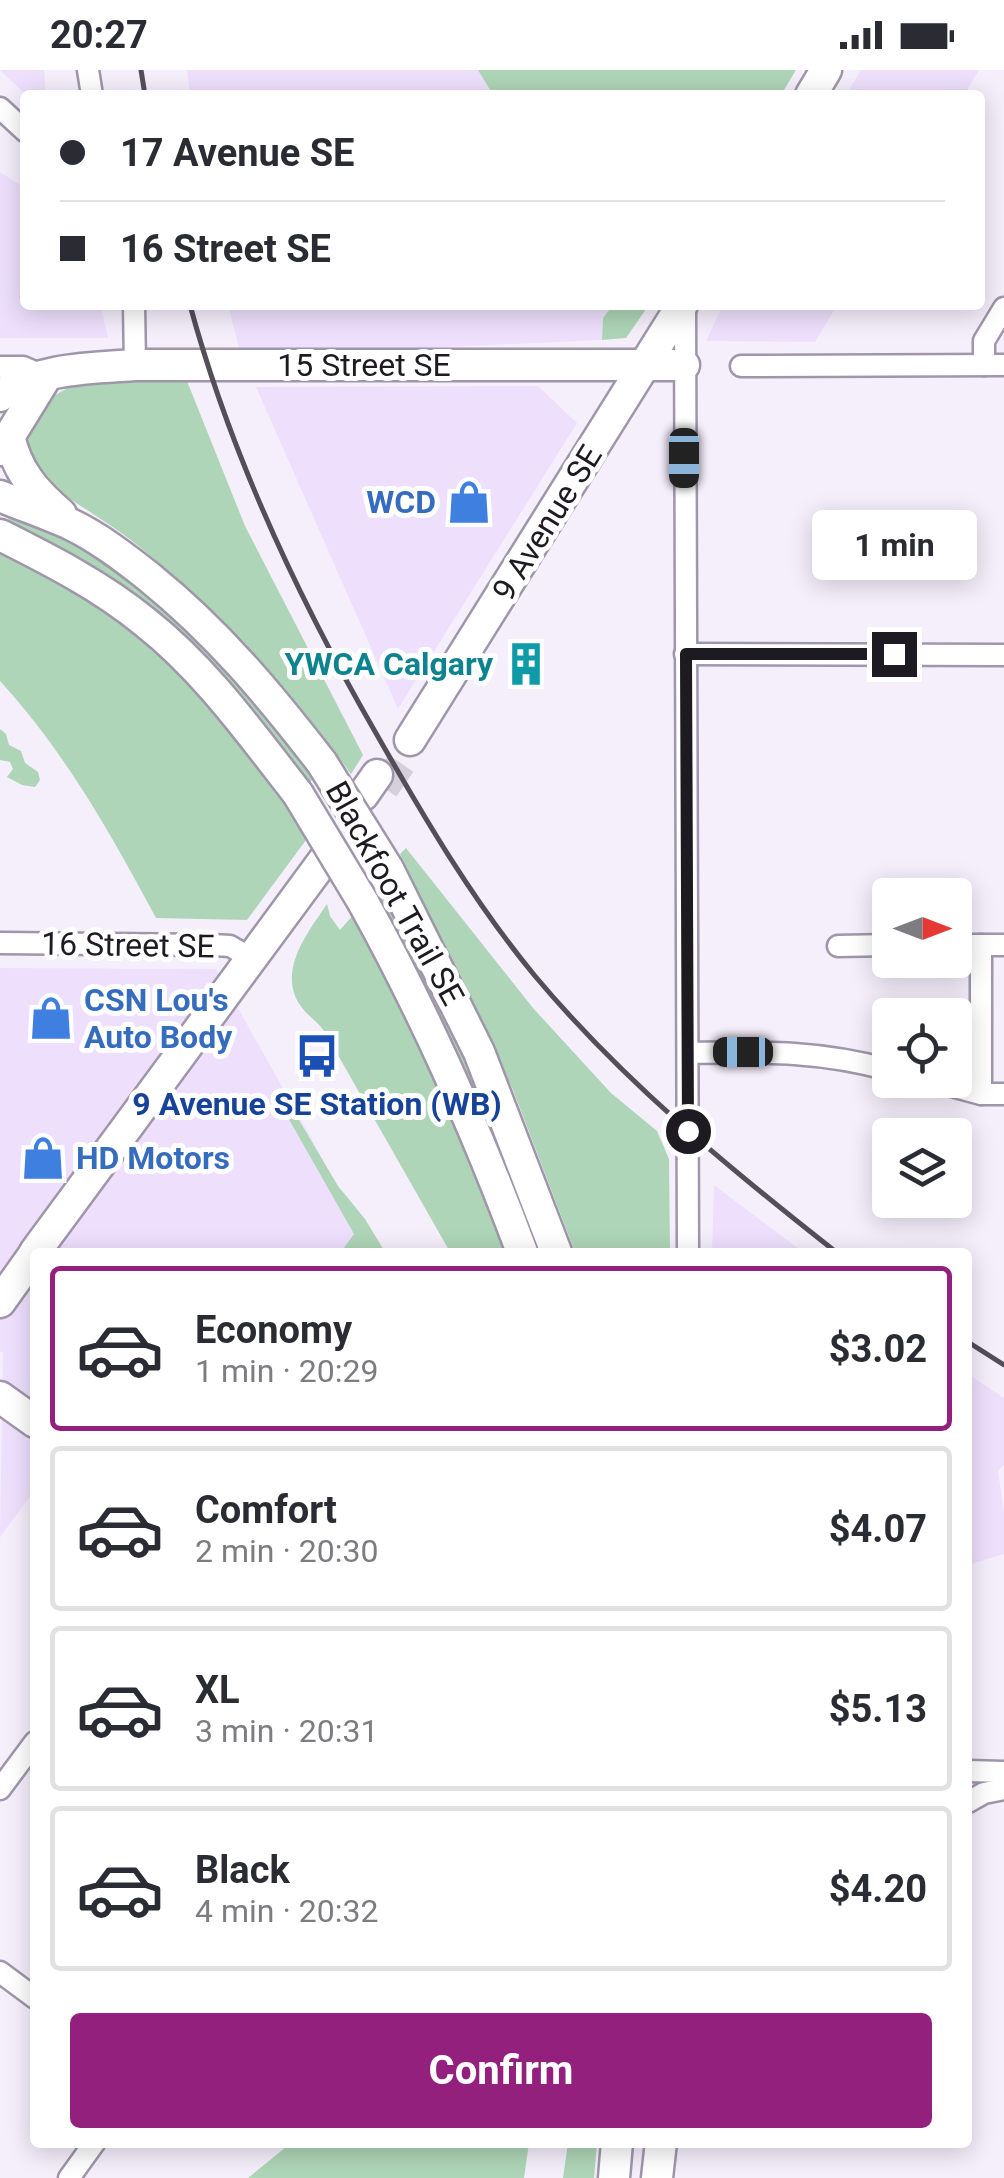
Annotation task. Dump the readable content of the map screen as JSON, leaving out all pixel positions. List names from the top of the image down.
{
  "streets": {
    "main road": ["15 Street SE", "9 Avenue SE", "Blackfoot Trail SE"],
    "street": ["16 Street SE"]
  },
  "crossings": [
    ["15 Street SE", "9 Avenue SE"]
  ],
  "places": {
    "shop": ["WCD", "CSN Lou's Auto Body", "HD Motors"],
    "building": ["YWCA Calgary"],
    "bus stop": ["9 Avenue SE Station (WB)"]
  },
  "north": "right",
  "page": {
    "status": "20:27",
    "banner": ["17 Avenue SE", "16 Street SE"],
    "bubble": "1 min",
    "list": [
      {
        "name": "Economy",
        "note": "1 min · 20:29",
        "value": "$3.02"
      },
      {
        "name": "Comfort",
        "note": "2 min · 20:30",
        "value": "$4.07"
      },
      {
        "name": "XL",
        "note": "3 min · 20:31",
        "value": "$5.13"
      },
      {
        "name": "Black",
        "note": "4 min · 20:32",
        "value": "$4.20"
      }
    ],
    "buttons": "Confirm"
  }
}
